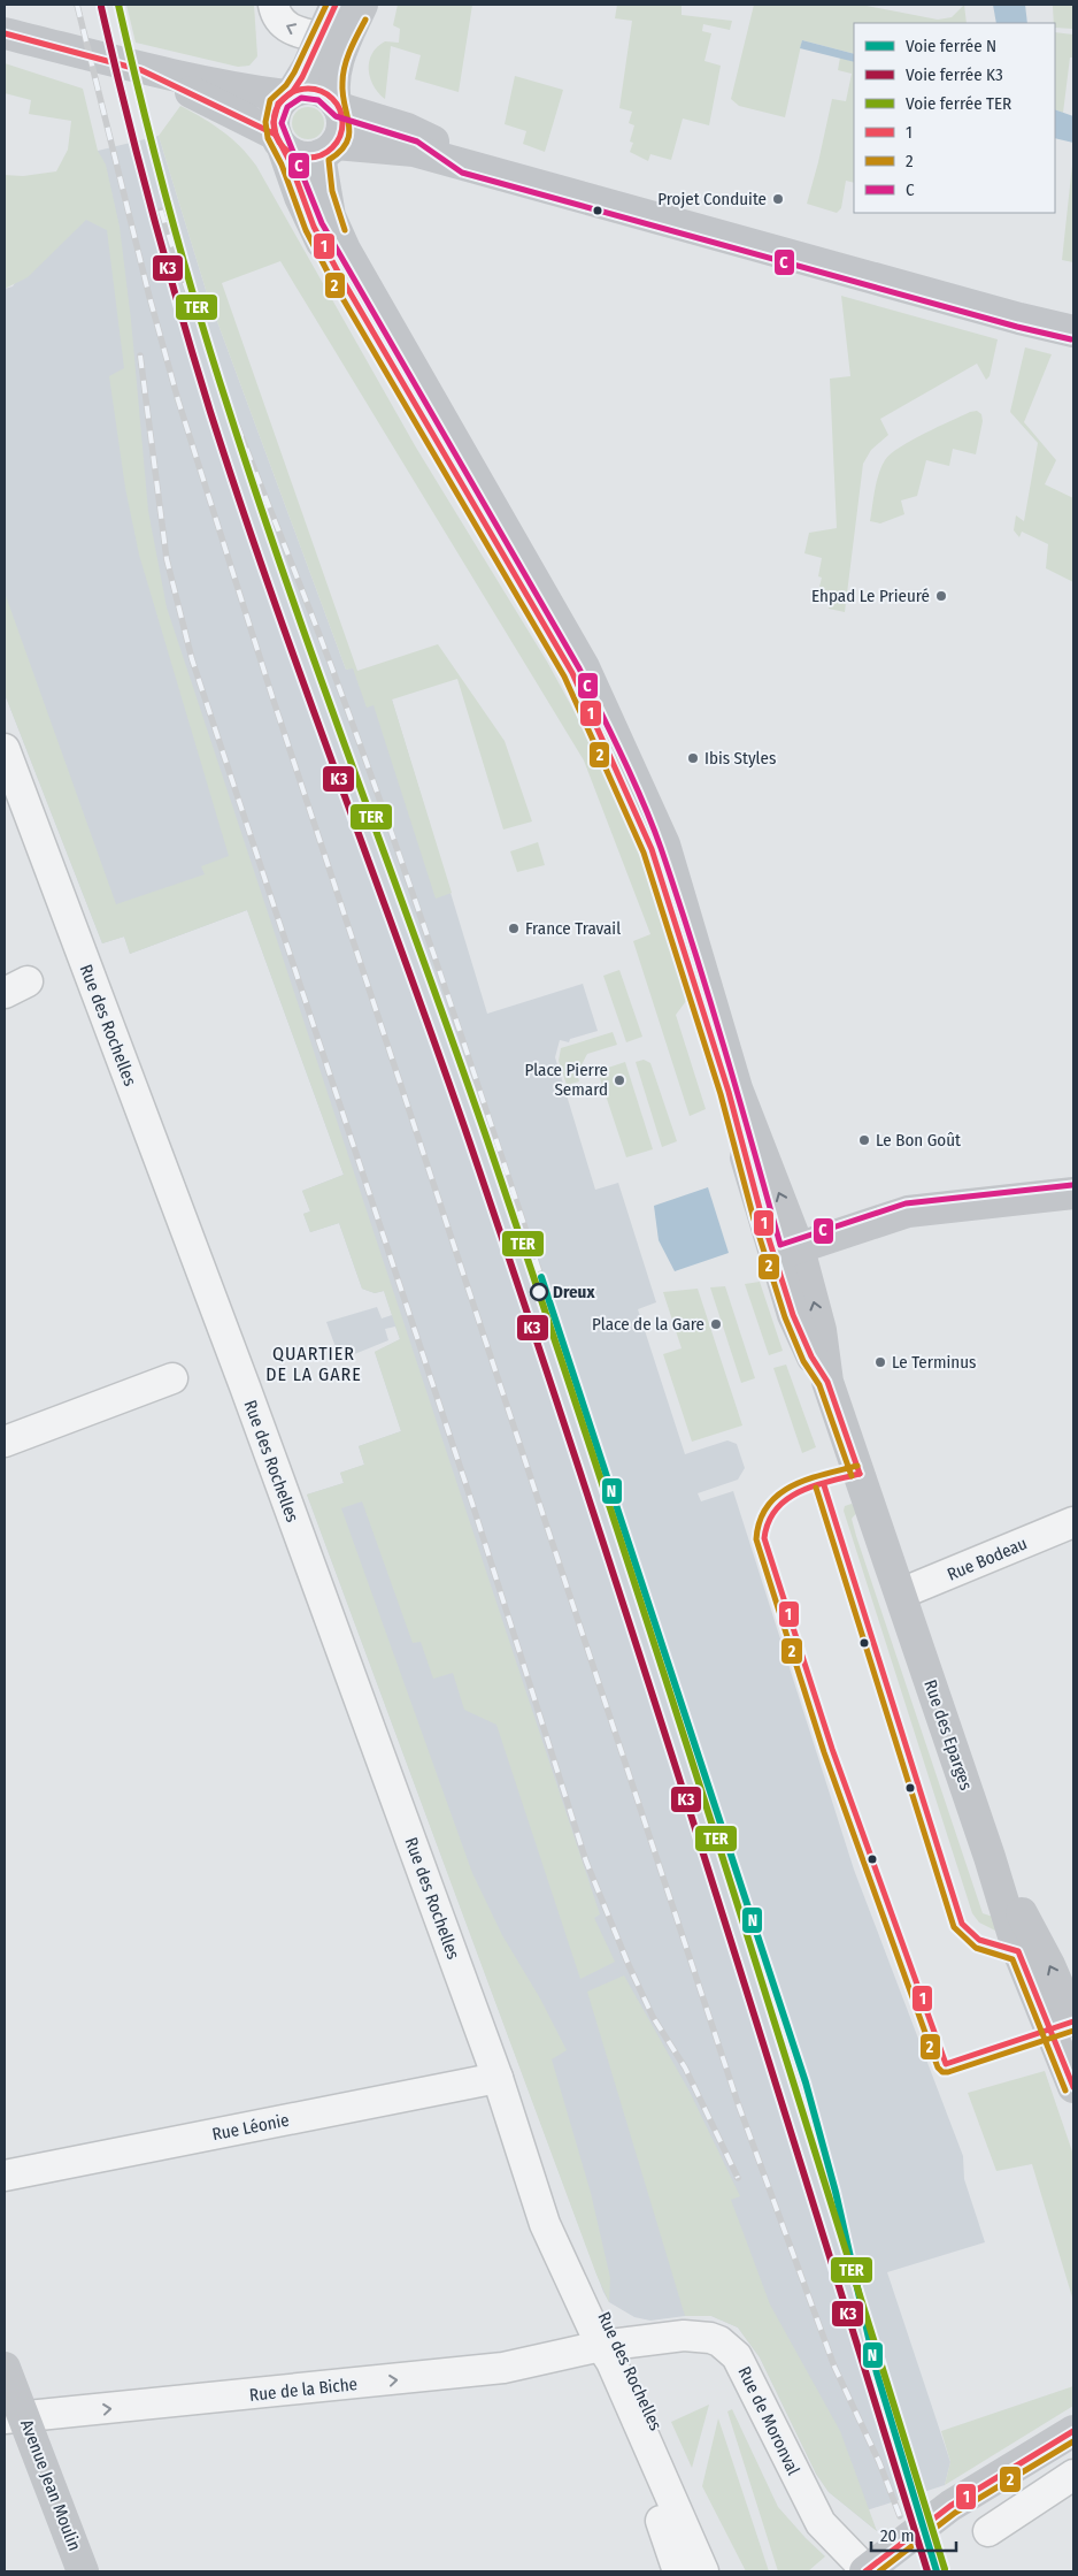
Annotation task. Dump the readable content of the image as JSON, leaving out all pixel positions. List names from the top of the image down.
{
  "streets": {
    "main road": ["Rue des Eparges", "Avenue Jean Moulin"],
    "street": [
      "Rue des Rochelles",
      "Rue Bodeau",
      "Rue Léonie",
      "Rue de la Biche",
      "Rue de Moronval"
    ]
  },
  "crossings": [
    ["Rue des Rochelles", "Rue Léonie"],
    ["Rue des Rochelles", "Rue de la Biche"],
    ["Rue des Rochelles", "Rue de Moronval"],
    ["Rue Bodeau", "Rue des Eparges"],
    ["Rue de la Biche", "Rue de Moronval"],
    ["Rue de la Biche", "Avenue Jean Moulin"]
  ],
  "one_way": ["Rue de la Biche"],
  "districts": ["QUARTIER DE LA GARE"],
  "places": [
    "Projet Conduite",
    "Ehpad Le Prieuré",
    "Ibis Styles",
    "France Travail",
    "Place Pierre Semard",
    "Le Bon Goût",
    "Dreux",
    "Place de la Gare",
    "Le Terminus"
  ],
  "lines": [
    "rail line TER",
    "transit line 1",
    "transit line 2",
    "rail line K3",
    "transit line C",
    "rail line N"
  ],
  "legend": [
    "Voie ferrée N",
    "Voie ferrée K3",
    "Voie ferrée TER",
    "1",
    "2",
    "C"
  ],
  "scale_bar": "20 m"
}
